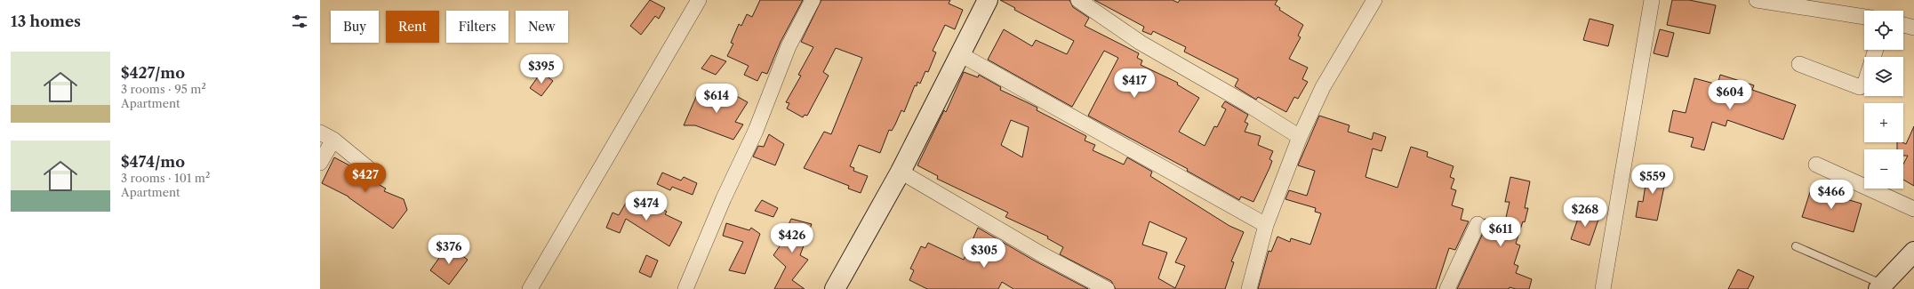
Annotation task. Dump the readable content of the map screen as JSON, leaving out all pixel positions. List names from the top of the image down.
{
  "page": {
    "heading": "13 homes",
    "map_buttons": ["+", "−"],
    "chip": [
      "Buy",
      "Rent",
      "Filters",
      "New"
    ],
    "list": [
      {
        "name": "$427/mo",
        "note": "3 rooms · 95 m² · Apartment"
      },
      {
        "name": "$474/mo",
        "note": "3 rooms · 101 m² · Apartment"
      }
    ],
    "price": [
      "$395",
      "$417",
      "$604",
      "$614",
      "$427",
      "$559",
      "$466",
      "$474",
      "$268",
      "$611",
      "$426",
      "$376",
      "$305"
    ]
  }
}
